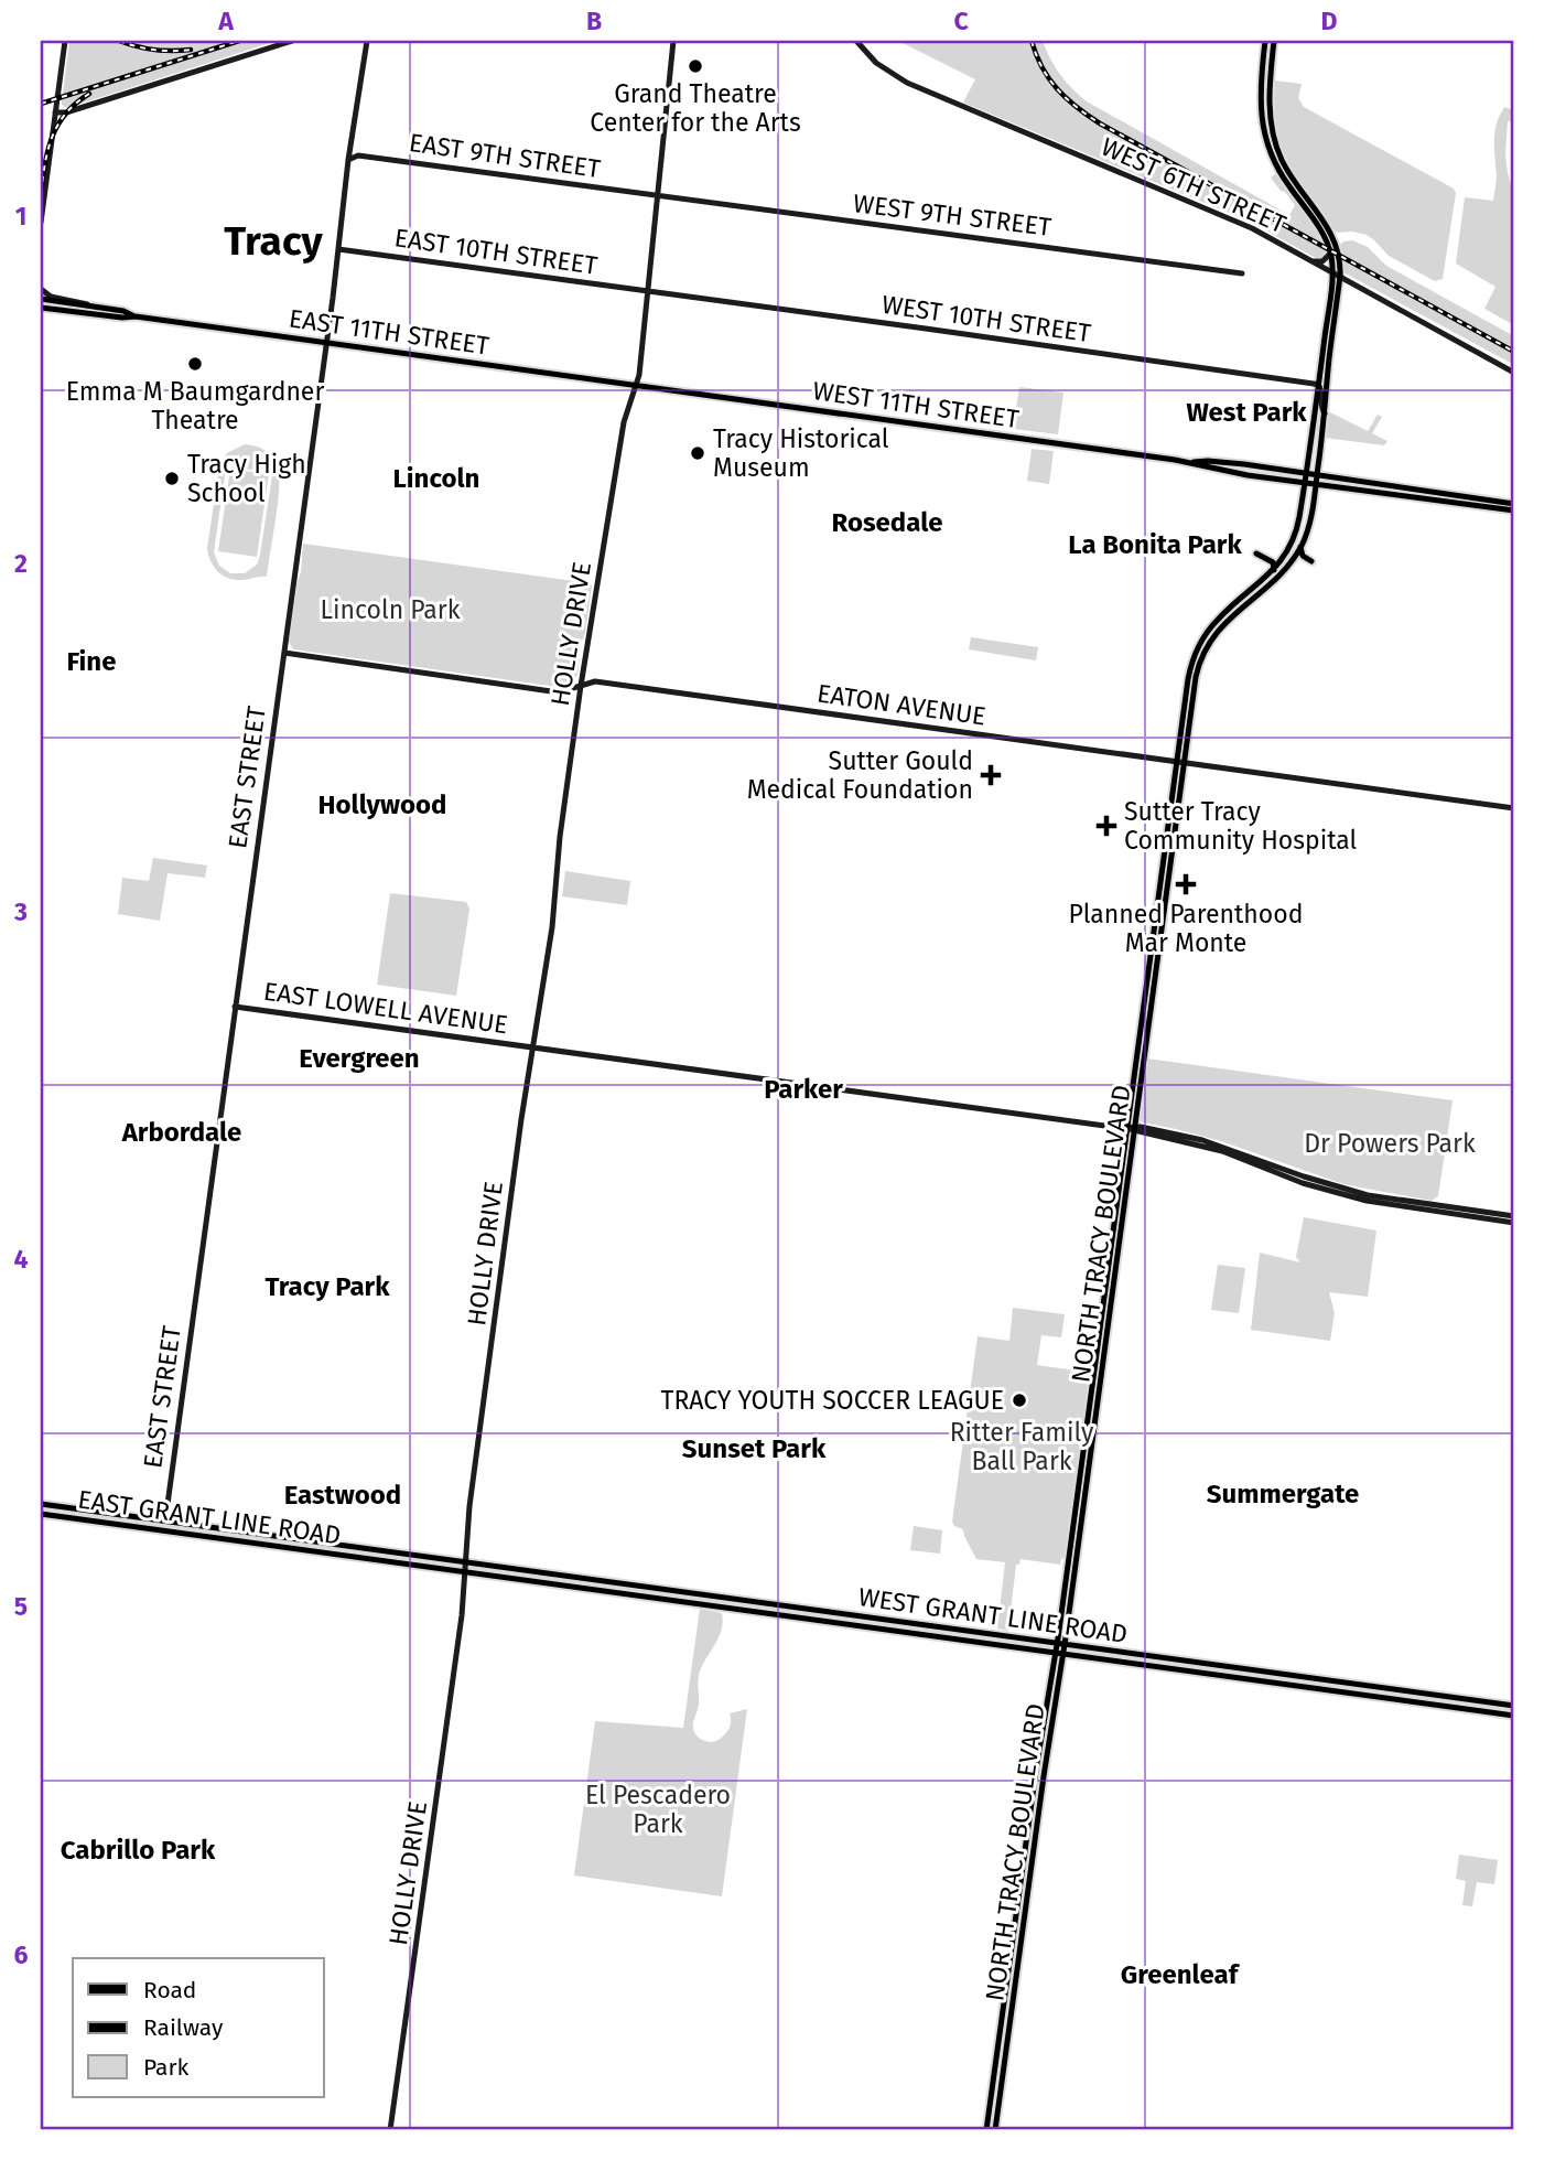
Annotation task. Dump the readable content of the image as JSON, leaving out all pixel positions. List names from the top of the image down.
{
  "streets": {
    "main road": [
      "EAST 11TH STREET",
      "WEST 11TH STREET",
      "NORTH TRACY BOULEVARD",
      "EAST GRANT LINE ROAD",
      "WEST GRANT LINE ROAD"
    ],
    "street": [
      "EAST 9TH STREET",
      "WEST 6TH STREET",
      "WEST 9TH STREET",
      "EAST 10TH STREET",
      "WEST 10TH STREET",
      "HOLLY DRIVE",
      "EATON AVENUE",
      "EAST STREET",
      "EAST LOWELL AVENUE"
    ]
  },
  "crossings": [
    ["EAST 9TH STREET", "WEST 9TH STREET"],
    ["EAST 9TH STREET", "HOLLY DRIVE"],
    ["EAST 9TH STREET", "EAST STREET"],
    ["WEST 6TH STREET", "NORTH TRACY BOULEVARD"],
    ["WEST 9TH STREET", "HOLLY DRIVE"],
    ["EAST 10TH STREET", "WEST 10TH STREET"],
    ["EAST 10TH STREET", "HOLLY DRIVE"],
    ["EAST 10TH STREET", "EAST STREET"],
    ["WEST 10TH STREET", "HOLLY DRIVE"],
    ["WEST 10TH STREET", "NORTH TRACY BOULEVARD"],
    ["EAST 11TH STREET", "WEST 11TH STREET"],
    ["EAST 11TH STREET", "HOLLY DRIVE"],
    ["EAST 11TH STREET", "EAST STREET"],
    ["WEST 11TH STREET", "HOLLY DRIVE"],
    ["WEST 11TH STREET", "NORTH TRACY BOULEVARD"],
    ["HOLLY DRIVE", "EATON AVENUE"],
    ["HOLLY DRIVE", "EAST LOWELL AVENUE"],
    ["HOLLY DRIVE", "EAST GRANT LINE ROAD"],
    ["HOLLY DRIVE", "WEST GRANT LINE ROAD"],
    ["EATON AVENUE", "EAST STREET"],
    ["EATON AVENUE", "NORTH TRACY BOULEVARD"],
    ["EAST STREET", "EAST LOWELL AVENUE"],
    ["EAST STREET", "EAST GRANT LINE ROAD"],
    ["EAST LOWELL AVENUE", "NORTH TRACY BOULEVARD"],
    ["NORTH TRACY BOULEVARD", "WEST GRANT LINE ROAD"],
    ["EAST GRANT LINE ROAD", "WEST GRANT LINE ROAD"]
  ],
  "districts": [
    "Tracy",
    "West Park",
    "Lincoln",
    "Rosedale",
    "La Bonita Park",
    "Fine",
    "Hollywood",
    "Evergreen",
    "Parker",
    "Arbordale",
    "Tracy Park",
    "Sunset Park",
    "Summergate",
    "Eastwood",
    "Cabrillo Park",
    "Greenleaf"
  ],
  "parks": [
    "Lincoln Park",
    "Dr Powers Park",
    "Ritter Family Ball Park",
    "El Pescadero Park"
  ],
  "places": {
    "other": [
      "Grand Theatre Center for the Arts",
      "Emma M Baumgardner Theatre",
      "Tracy Historical Museum",
      "Tracy High School",
      "TRACY YOUTH SOCCER LEAGUE"
    ],
    "health": ["Sutter Gould Medical Foundation", "Sutter Tracy Community Hospital", "Planned Parenthood Mar Monte"]
  },
  "legend": ["Road", "Railway", "Park"],
  "grid": {
    "columns": [
      "A",
      "B",
      "C",
      "D"
    ],
    "rows": [
      "1",
      "2",
      "3",
      "4",
      "5",
      "6"
    ]
  }
}
